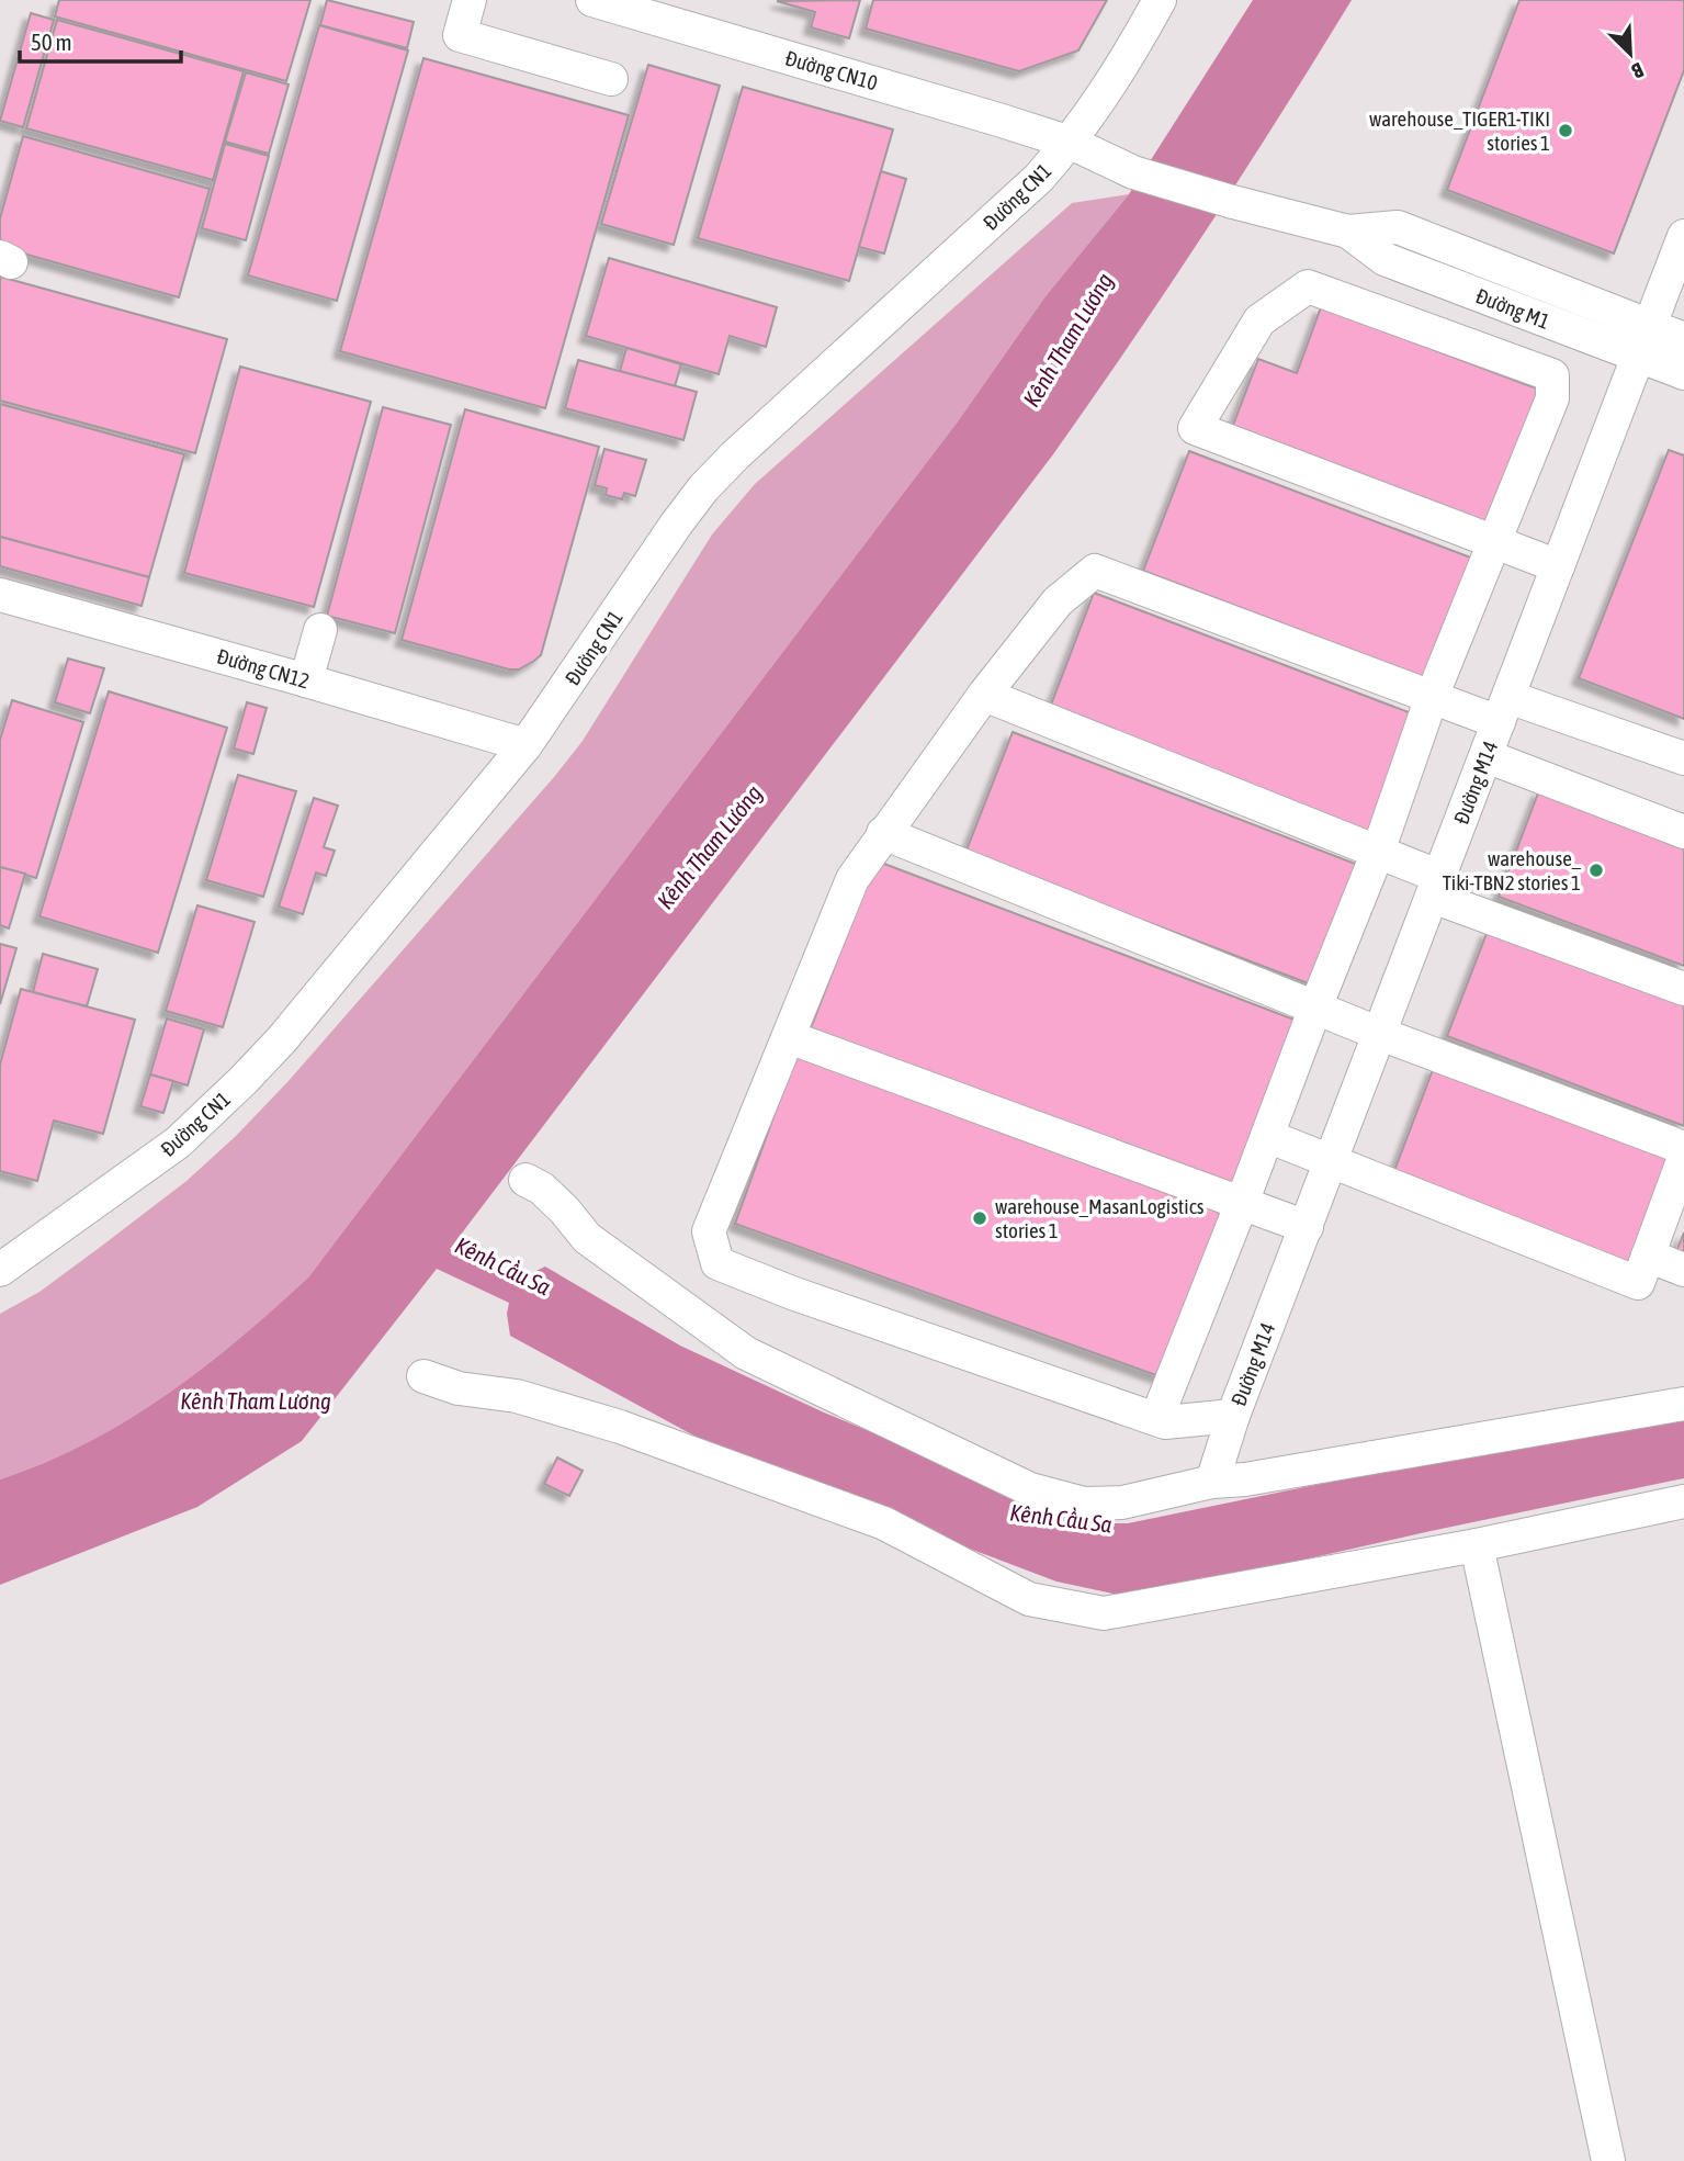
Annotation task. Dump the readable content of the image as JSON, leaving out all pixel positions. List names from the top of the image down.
{
  "streets": {
    "street": [
      "Đường CN10",
      "Đường CN1",
      "Đường M1",
      "Đường CN12",
      "Đường M14"
    ]
  },
  "crossings": [
    ["Đường CN10", "Đường CN1"],
    ["Đường CN10", "Đường M1"],
    ["Đường CN1", "Đường M1"],
    ["Đường CN1", "Đường CN12"],
    ["Đường M1", "Đường M14"]
  ],
  "water": ["Kênh Tham Lương", "Kênh Cầu Sa"],
  "places": ["warehouse_TIGER1-TIKI stories 1", "warehouse_ Tiki-TBN2 stories 1", "warehouse_MasanLogistics stories 1"],
  "scale_bar": "50 m",
  "north": "bottom right"
}
